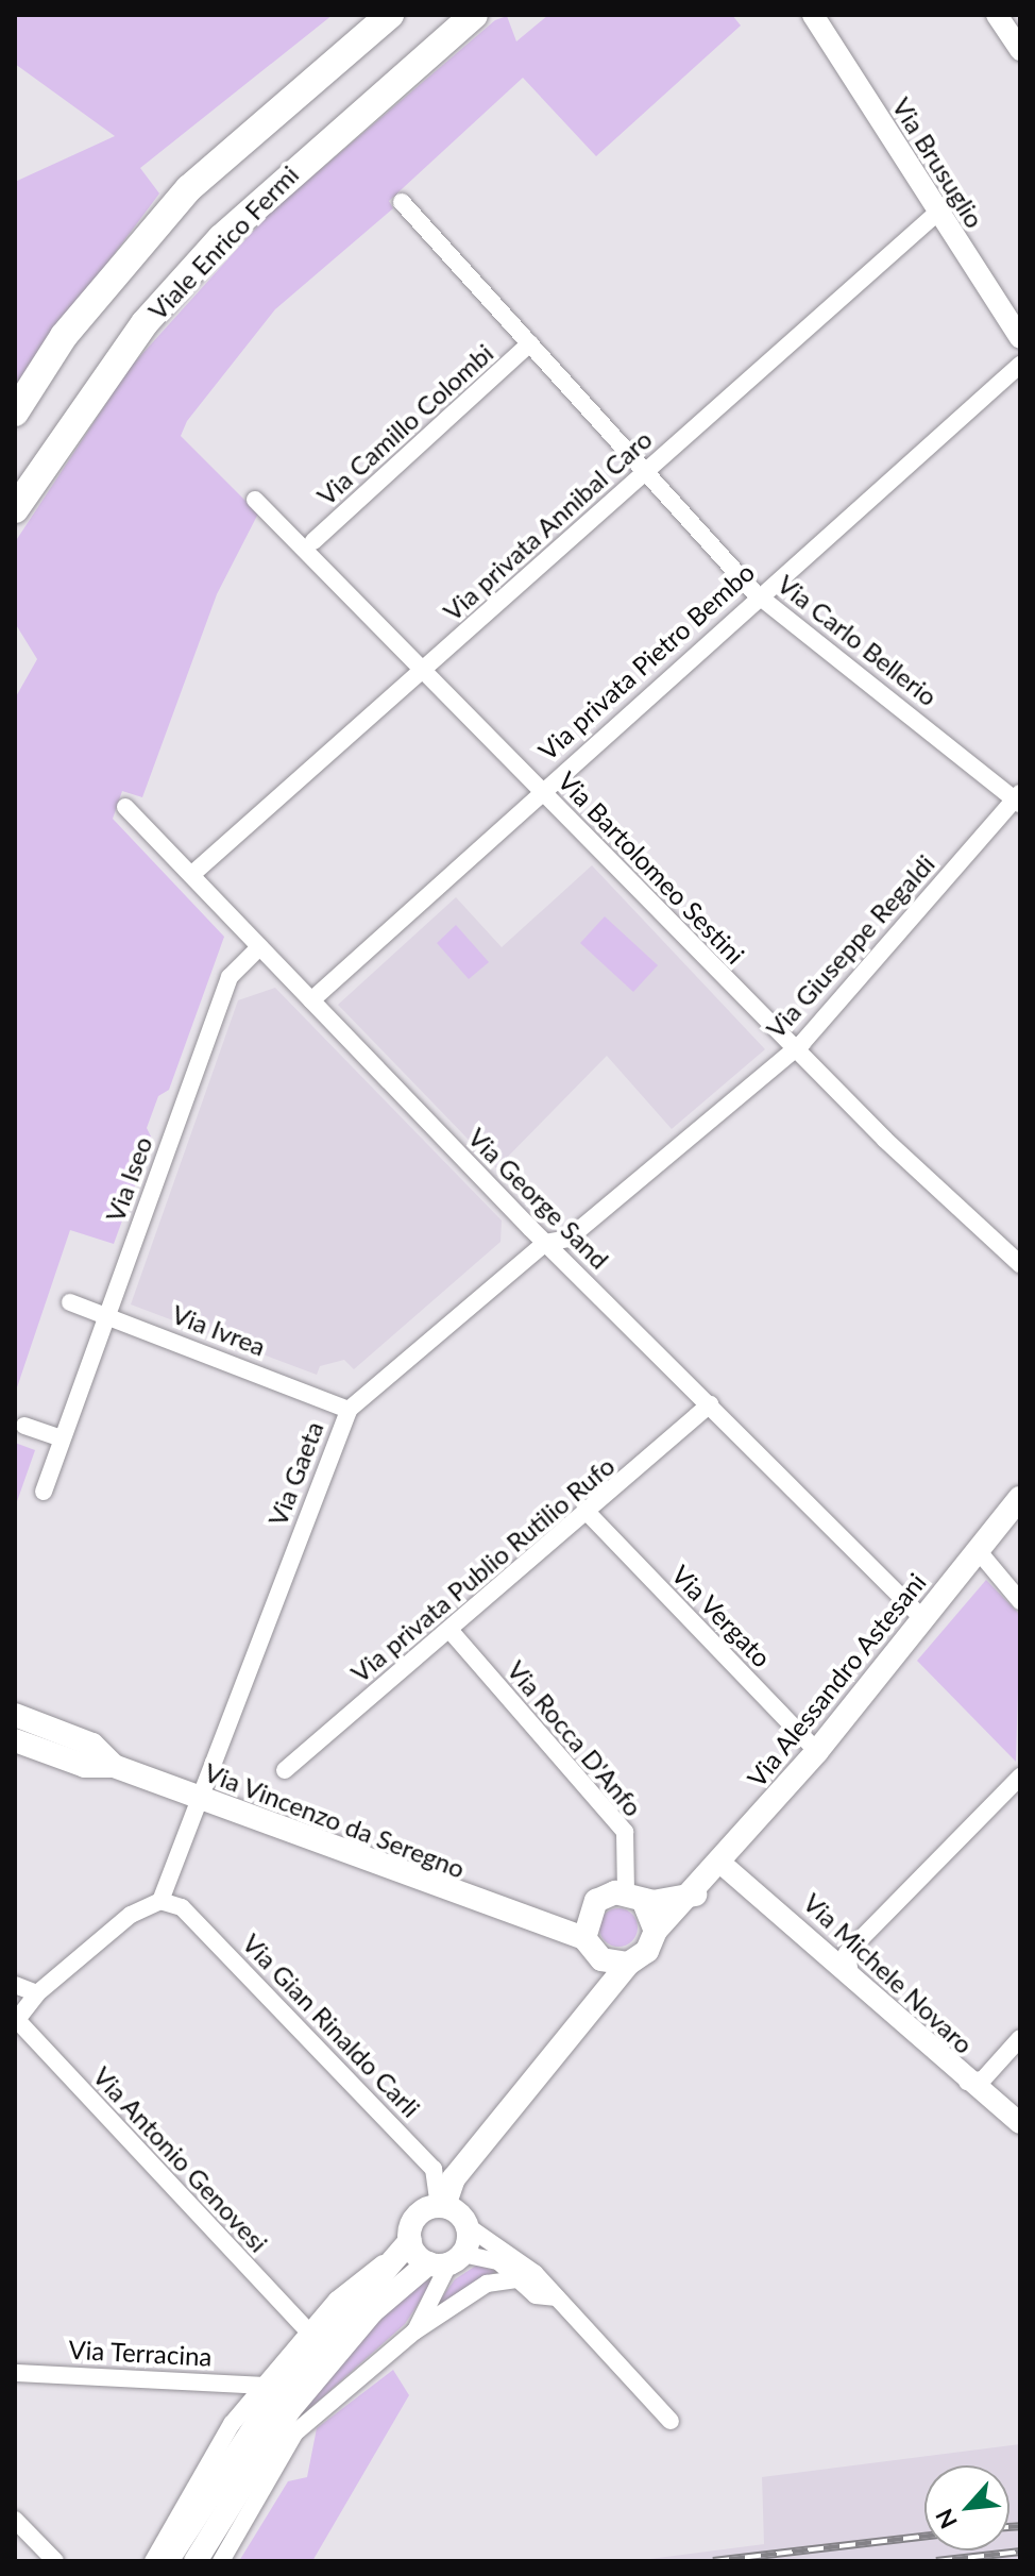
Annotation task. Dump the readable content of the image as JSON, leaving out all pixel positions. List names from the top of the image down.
{
  "streets": {
    "highway": ["Viale Enrico Fermi"],
    "main road": ["Via Alessandro Astesani", "Via Vincenzo da Seregno"],
    "street": [
      "Via Brusuglio",
      "Via Camillo Colombi",
      "Via privata Annibal Caro",
      "Via Carlo Bellerio",
      "Via privata Pietro Bembo",
      "Via Bartolomeo Sestini",
      "Via Giuseppe Regaldi",
      "Via Iseo",
      "Via George Sand",
      "Via Ivrea",
      "Via Gaeta",
      "Via privata Publio Rutilio Rufo",
      "Via Vergato",
      "Via Rocca D'Anfo",
      "Via Michele Novaro",
      "Via Gian Rinaldo Carli",
      "Via Antonio Genovesi",
      "Via Terracina"
    ]
  },
  "crossings": [
    ["Via Brusuglio", "Via privata Annibal Caro"],
    ["Via Camillo Colombi", "Via Carlo Bellerio"],
    ["Via privata Annibal Caro", "Via Carlo Bellerio"],
    ["Via privata Annibal Caro", "Via Bartolomeo Sestini"],
    ["Via privata Annibal Caro", "Via George Sand"],
    ["Via Carlo Bellerio", "Via privata Pietro Bembo"],
    ["Via Carlo Bellerio", "Via Giuseppe Regaldi"],
    ["Via privata Pietro Bembo", "Via Bartolomeo Sestini"],
    ["Via privata Pietro Bembo", "Via George Sand"],
    ["Via Bartolomeo Sestini", "Via Giuseppe Regaldi"],
    ["Via Giuseppe Regaldi", "Via George Sand"],
    ["Via Giuseppe Regaldi", "Via Gaeta"],
    ["Via Iseo", "Via George Sand"],
    ["Via Iseo", "Via Ivrea"],
    ["Via George Sand", "Via Gaeta"],
    ["Via George Sand", "Via privata Publio Rutilio Rufo"],
    ["Via George Sand", "Via Alessandro Astesani"],
    ["Via Ivrea", "Via Gaeta"],
    ["Via Gaeta", "Via Vincenzo da Seregno"],
    ["Via privata Publio Rutilio Rufo", "Via Vergato"],
    ["Via privata Publio Rutilio Rufo", "Via Rocca D'Anfo"],
    ["Via Vergato", "Via Alessandro Astesani"],
    ["Via Alessandro Astesani", "Via Rocca D'Anfo"],
    ["Via Alessandro Astesani", "Via Vincenzo da Seregno"],
    ["Via Alessandro Astesani", "Via Michele Novaro"],
    ["Via Alessandro Astesani", "Via Gian Rinaldo Carli"],
    ["Via Alessandro Astesani", "Via Antonio Genovesi"],
    ["Via Alessandro Astesani", "Via Terracina"],
    ["Via Rocca D'Anfo", "Via Vincenzo da Seregno"]
  ],
  "north": "bottom left"
}
